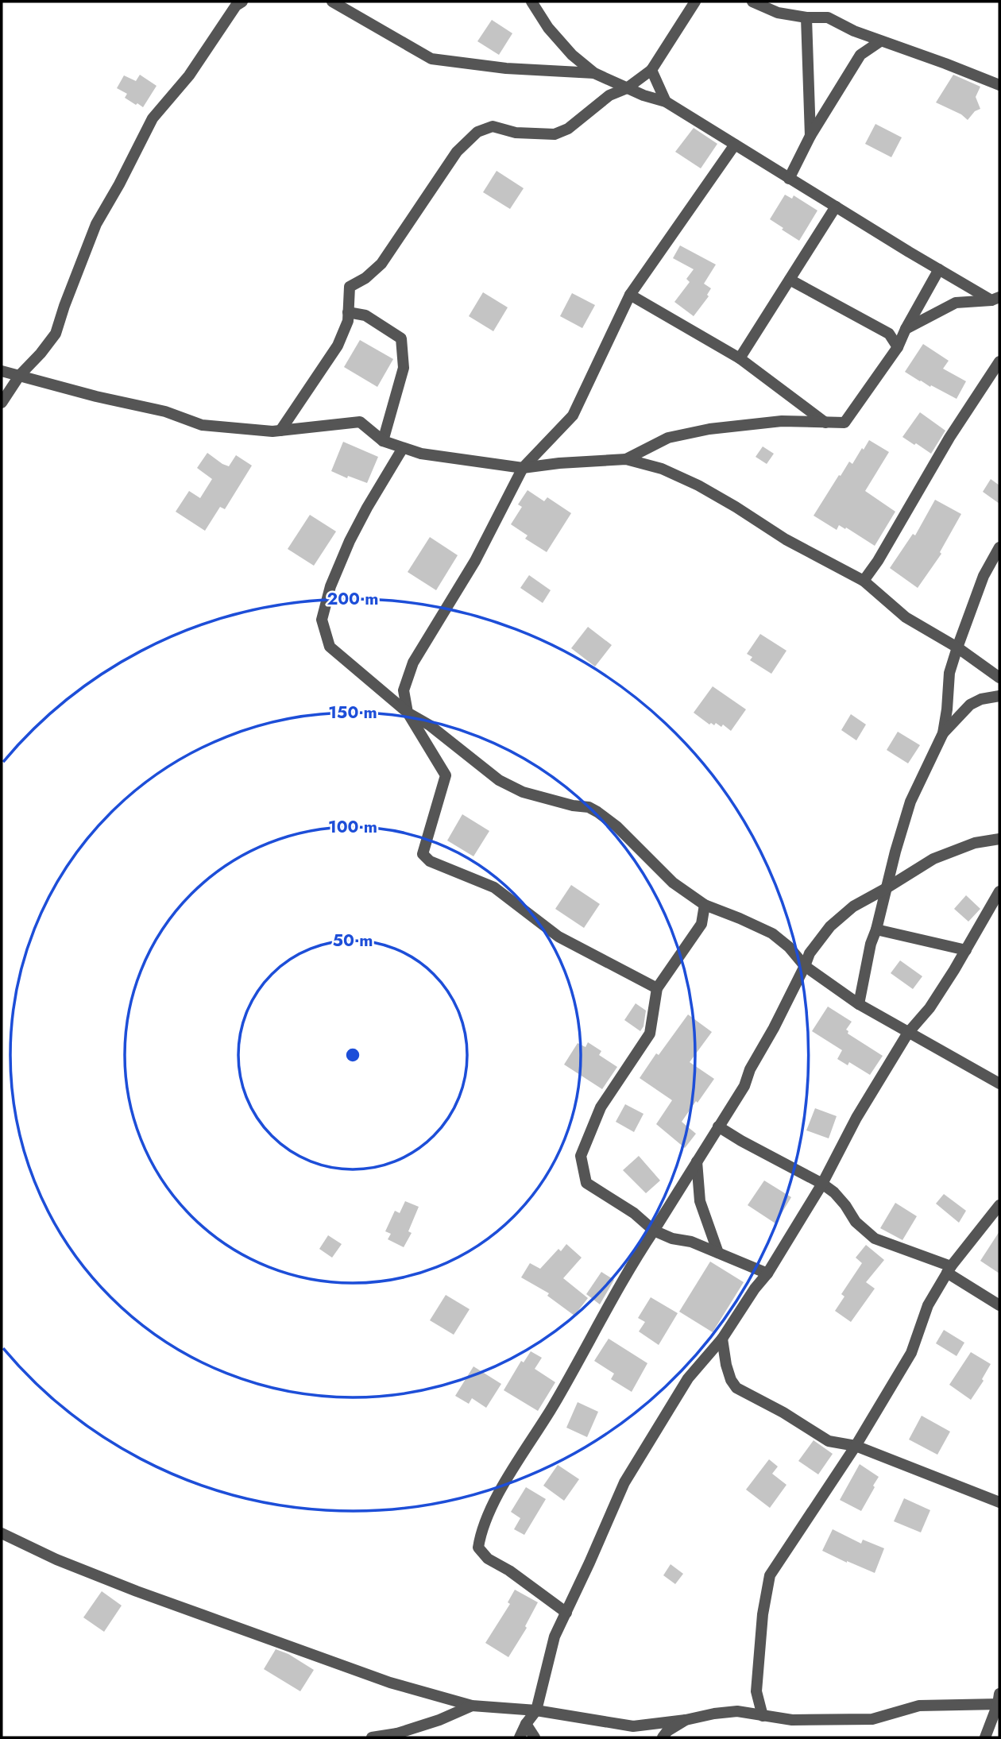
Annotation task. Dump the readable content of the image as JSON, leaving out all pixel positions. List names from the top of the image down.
{
  "rings": [
    "200 m",
    "150 m",
    "100 m",
    "50 m"
  ]
}
